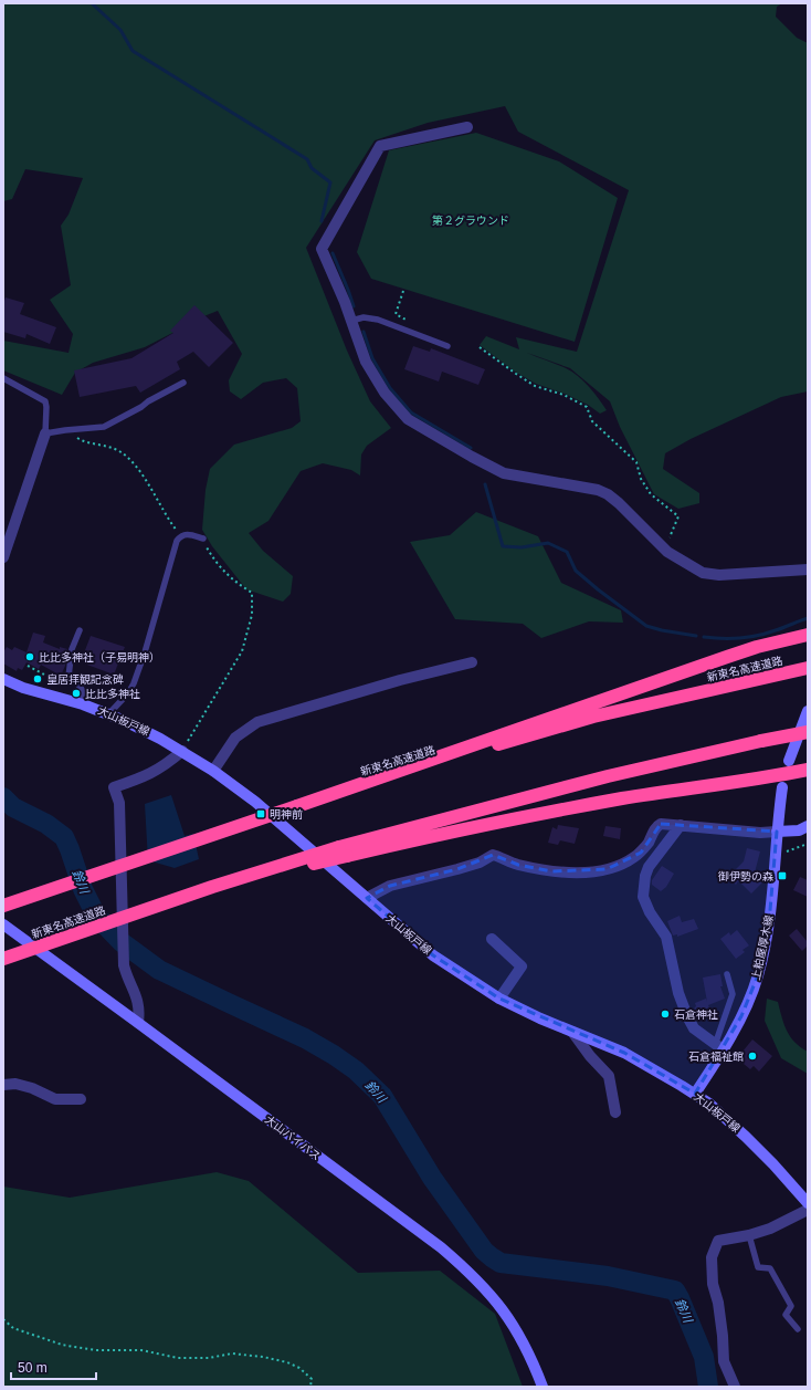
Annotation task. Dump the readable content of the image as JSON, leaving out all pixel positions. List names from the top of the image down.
{
  "streets": {
    "highway": ["新東名高速道路"],
    "main road": ["大山板戸線", "上粕屋厚木線", "大山バイパス"]
  },
  "crossings": [
    ["大山板戸線", "上粕屋厚木線"]
  ],
  "water": ["鈴川"],
  "parks": ["第２グラウンド"],
  "places": {
    "other": [
      "比比多神社（子易明神）",
      "皇居拝観記念碑",
      "比比多神社",
      "石倉神社",
      "石倉福祉館"
    ],
    "transit": ["明神前", "御伊勢の森"]
  },
  "scale_bar": "50 m"
}
